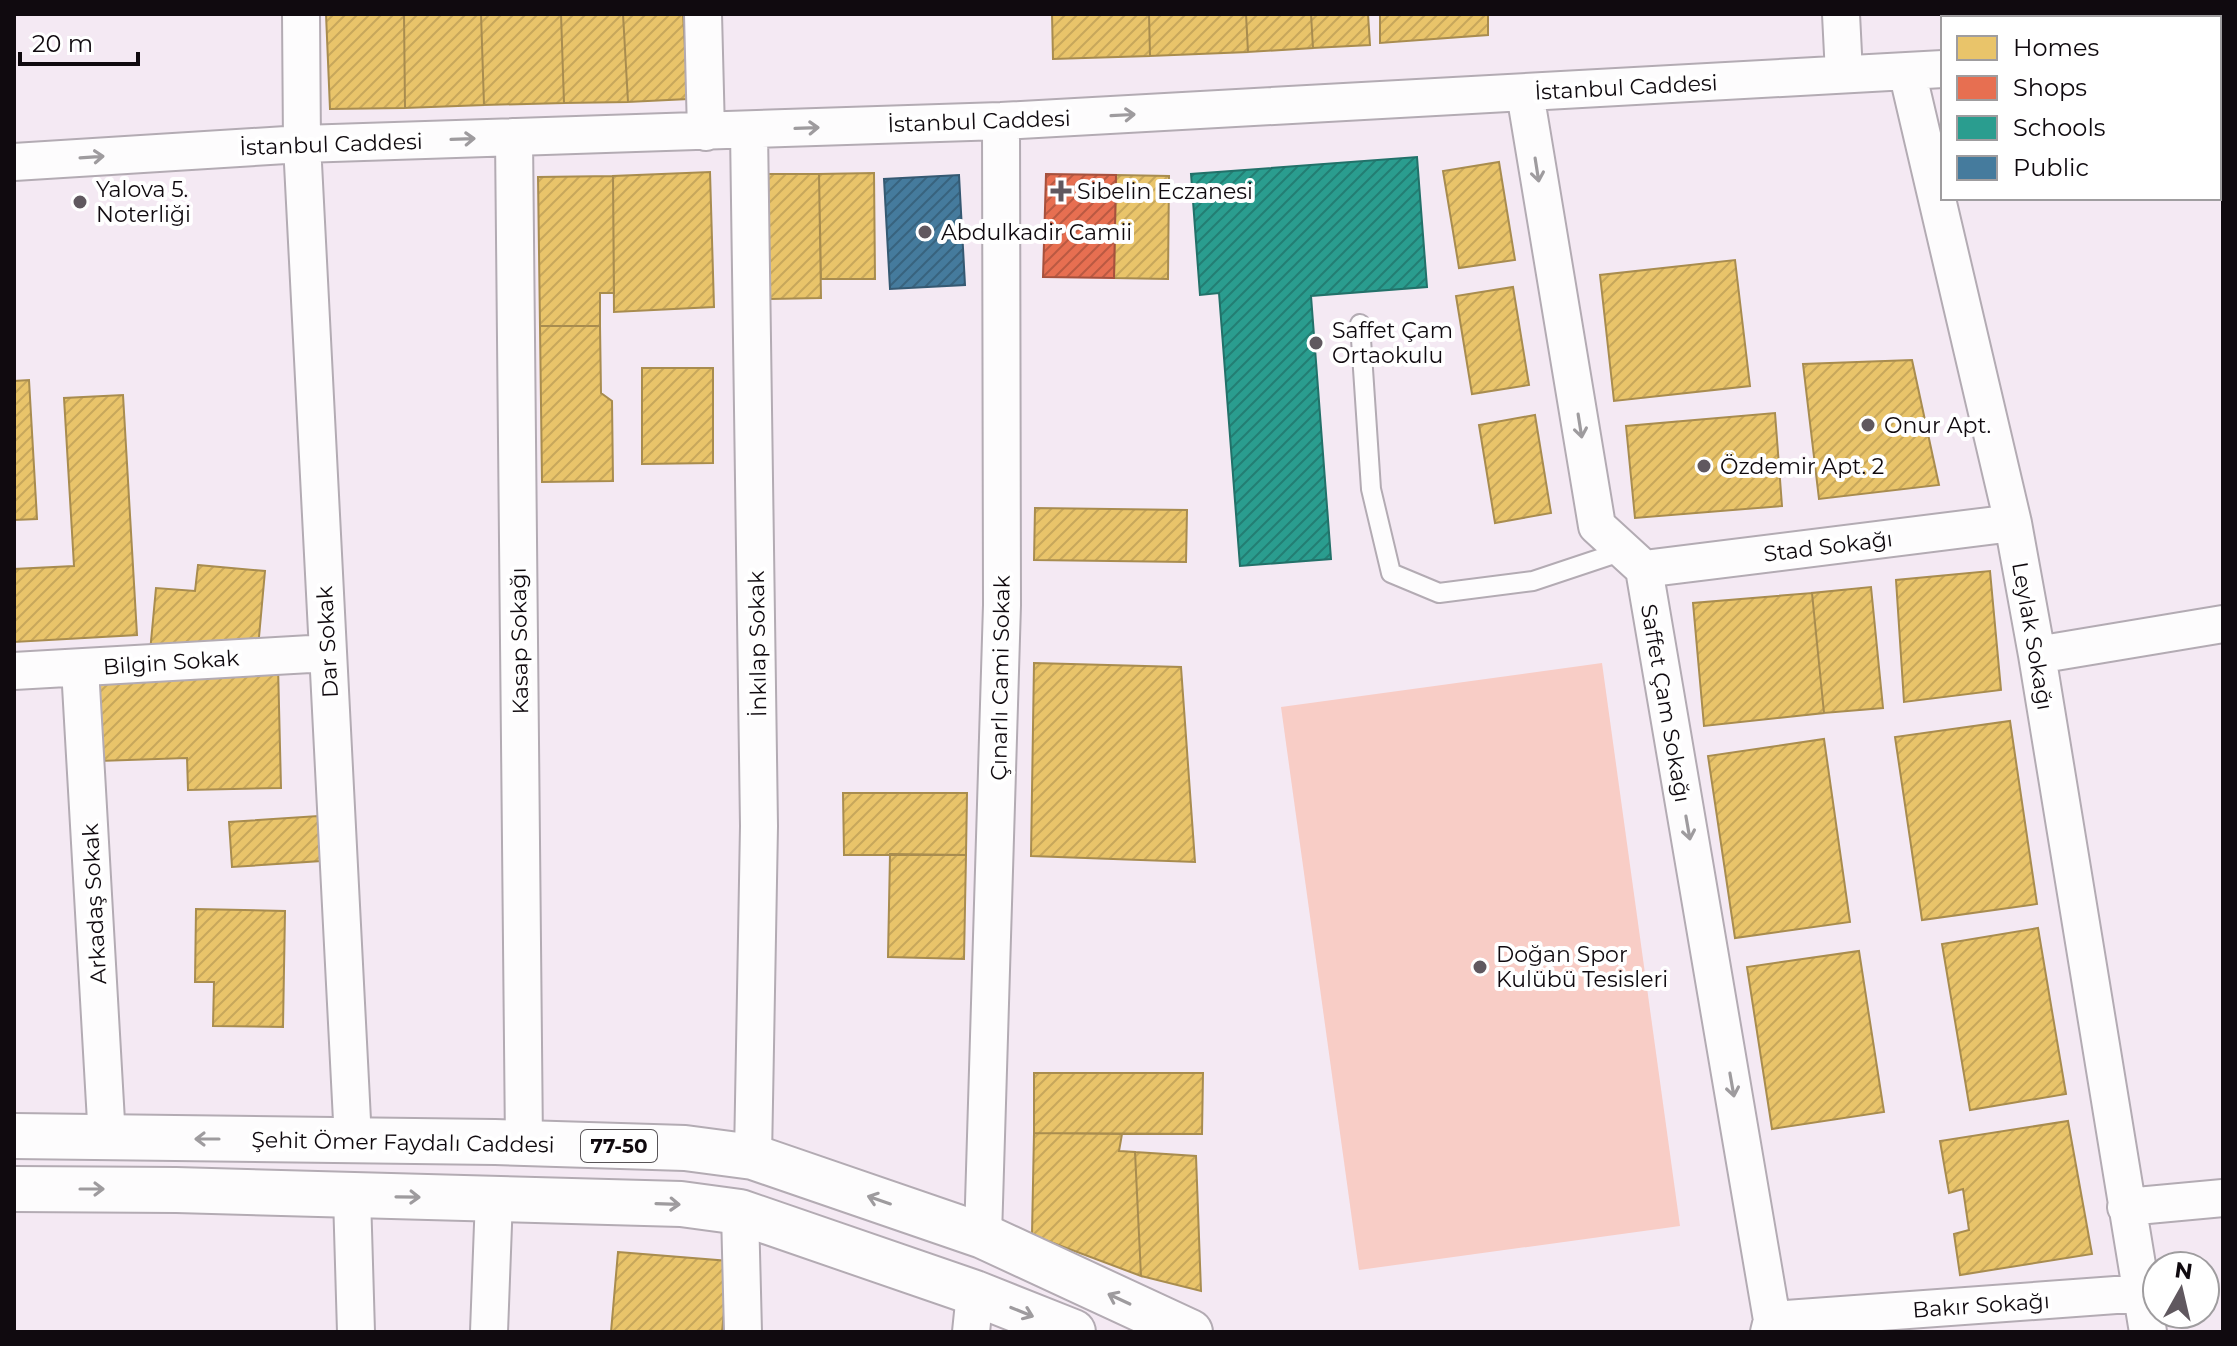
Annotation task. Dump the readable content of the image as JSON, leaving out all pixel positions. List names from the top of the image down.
{
  "streets": {
    "main road": ["Şehit Ömer Faydalı Caddesi", "77-50"],
    "street": [
      "İstanbul Caddesi",
      "Stad Sokağı",
      "Leylak Sokağı",
      "Kasap Sokağı",
      "Dar Sokak",
      "İnkılap Sokak",
      "Bilgin Sokak",
      "Çınarlı Cami Sokak",
      "Saffet Çam Sokağı",
      "Arkadaş Sokak",
      "Bakır Sokağı"
    ]
  },
  "crossings": [
    ["İstanbul Caddesi", "Leylak Sokağı"],
    ["İstanbul Caddesi", "Kasap Sokağı"],
    ["İstanbul Caddesi", "Dar Sokak"],
    ["İstanbul Caddesi", "İnkılap Sokak"],
    ["İstanbul Caddesi", "Çınarlı Cami Sokak"],
    ["Stad Sokağı", "Leylak Sokağı"],
    ["Stad Sokağı", "Saffet Çam Sokağı"],
    ["Kasap Sokağı", "Şehit Ömer Faydalı Caddesi"],
    ["Dar Sokak", "Bilgin Sokak"],
    ["Dar Sokak", "Şehit Ömer Faydalı Caddesi"],
    ["İnkılap Sokak", "Şehit Ömer Faydalı Caddesi"],
    ["Bilgin Sokak", "Arkadaş Sokak"],
    ["Çınarlı Cami Sokak", "Şehit Ömer Faydalı Caddesi"],
    ["Saffet Çam Sokağı", "Bakır Sokağı"],
    ["Arkadaş Sokak", "Şehit Ömer Faydalı Caddesi"]
  ],
  "one_way": ["İstanbul Caddesi", "Saffet Çam Sokağı"],
  "places": {
    "health": ["Sibelin Eczanesi"],
    "other": [
      "Yalova 5. Noterliği",
      "Abdulkadir Camii",
      "Saffet Çam Ortaokulu",
      "Onur Apt.",
      "Özdemir Apt. 2",
      "Doğan Spor Kulübü Tesisleri"
    ]
  },
  "legend": [
    "Homes",
    "Shops",
    "Schools",
    "Public"
  ],
  "scale_bar": "20 m",
  "north": "top"
}
